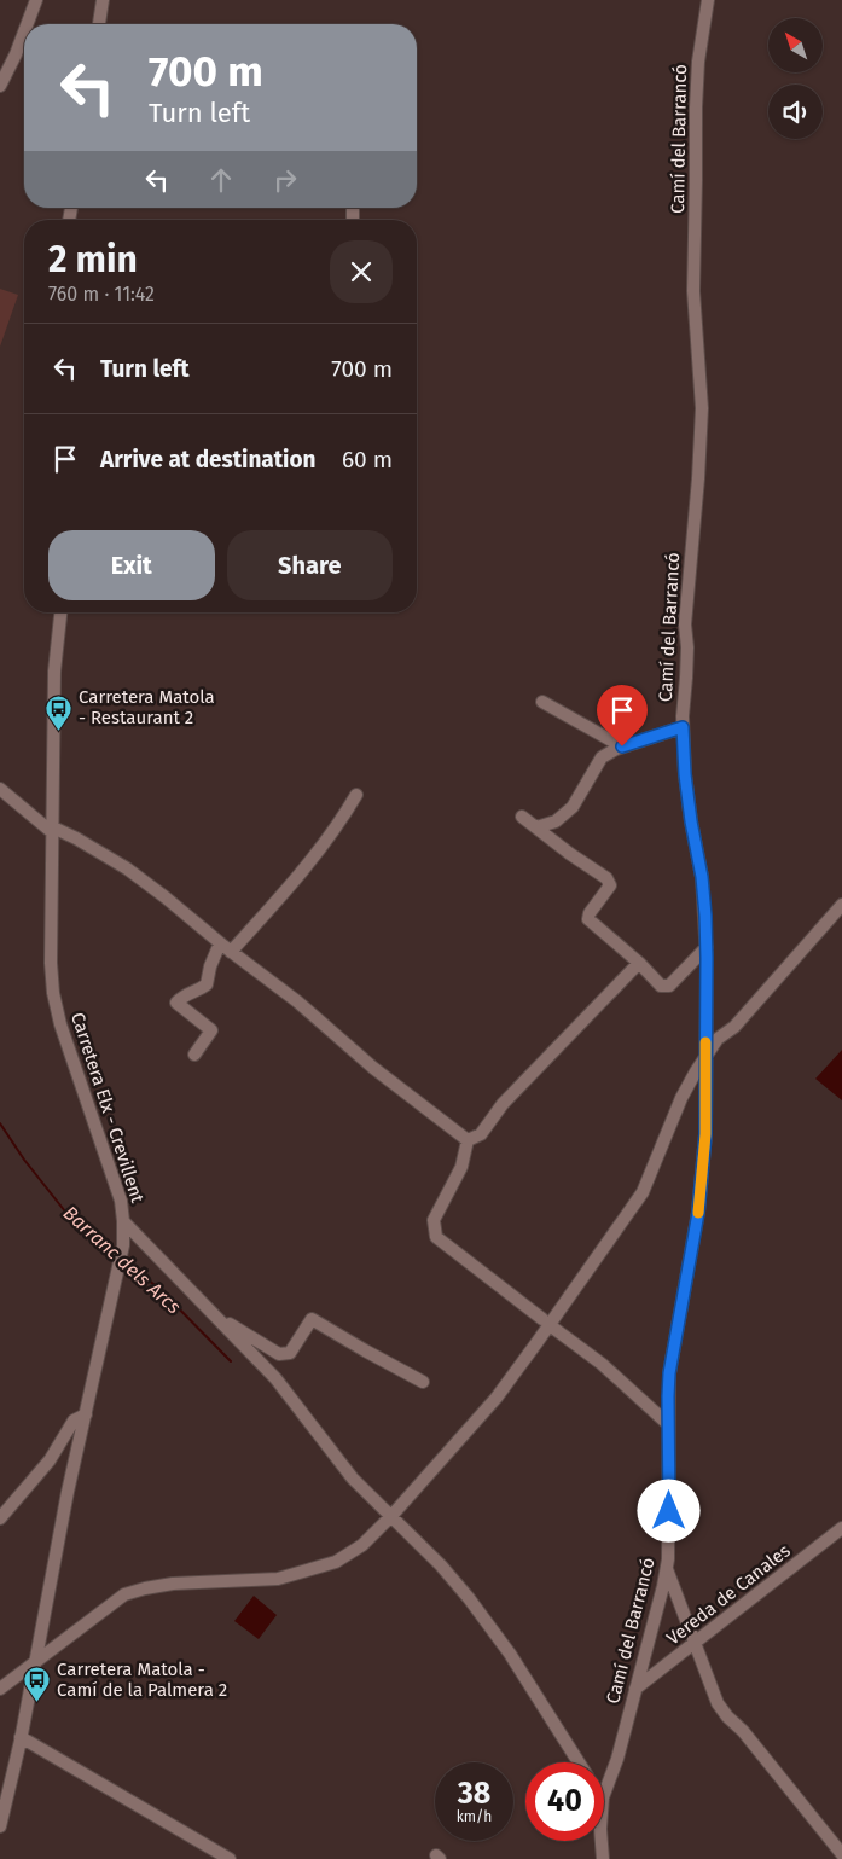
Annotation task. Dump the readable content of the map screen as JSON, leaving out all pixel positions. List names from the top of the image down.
{
  "streets": {
    "street": ["Camí del Barrancó", "Carretera Elx - Crevillent", "Vereda de Canales"]
  },
  "crossings": [
    ["Camí del Barrancó", "Vereda de Canales"]
  ],
  "water": ["Barranc dels Arcs"],
  "places": {
    "bus stop": ["Carretera Matola - Restaurant 2", "Carretera Matola - Camí de la Palmera 2"]
  },
  "north": "top left",
  "page": {
    "turn": ["700 m", "Turn left"],
    "heading": ["2 min", "760 m · 11:42"],
    "list": [
      {
        "name": "Turn left",
        "value": "700 m"
      },
      {
        "name": "Arrive at destination",
        "value": "60 m"
      }
    ],
    "buttons": ["Exit", "Share"],
    "speed": "38 km/h",
    "limit": "40"
  }
}
